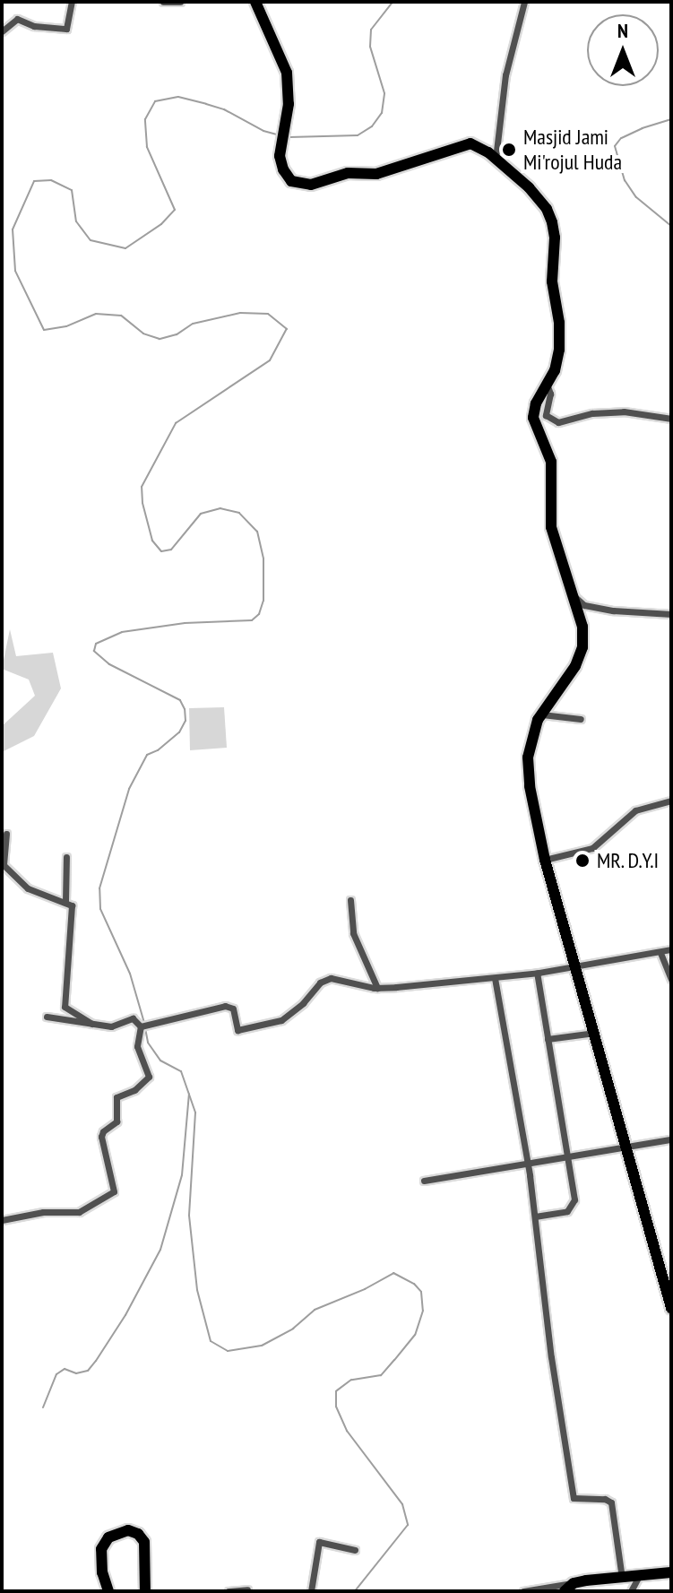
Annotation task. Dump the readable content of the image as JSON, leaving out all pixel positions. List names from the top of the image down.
{
  "places": ["Masjid Jami Mi'rojul Huda", "MR. D.Y.I"],
  "north": "top"
}
